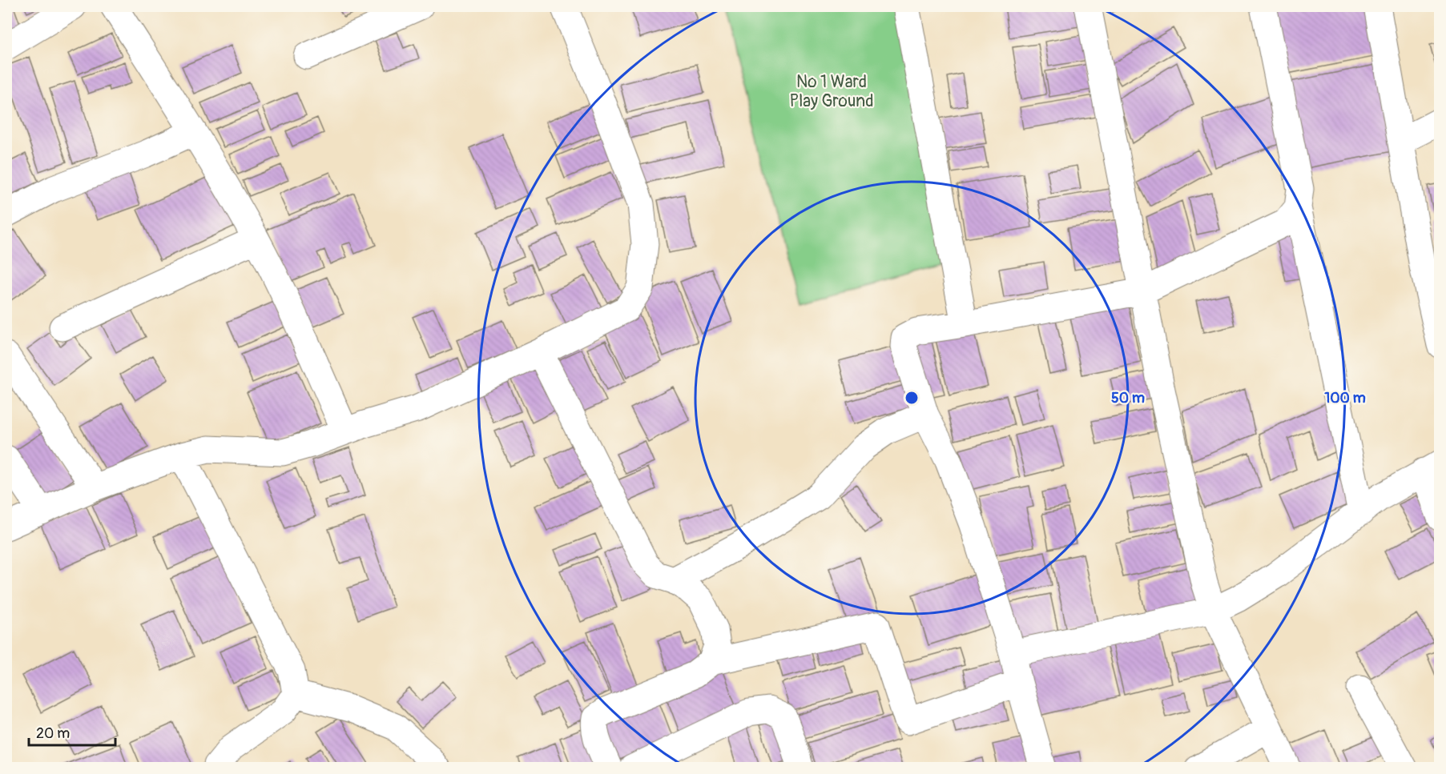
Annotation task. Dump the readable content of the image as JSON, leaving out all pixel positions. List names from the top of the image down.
{
  "parks": ["No 1 Ward Play Ground"],
  "scale_bar": "20 m",
  "rings": ["50 m", "100 m"]
}
